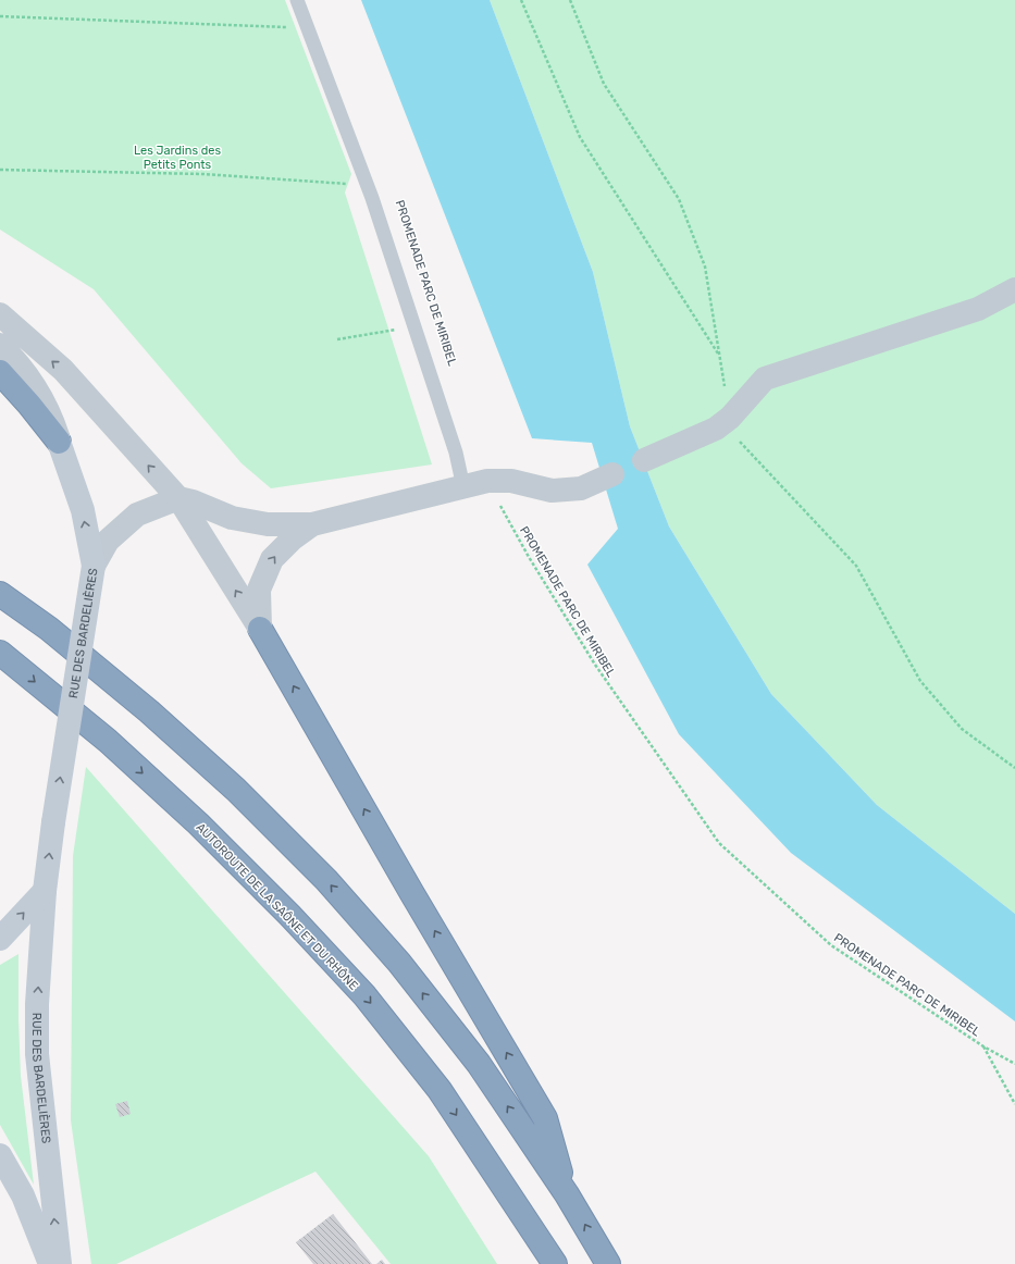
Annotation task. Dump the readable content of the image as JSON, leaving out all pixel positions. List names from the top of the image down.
{
  "streets": {
    "highway": ["AUTOROUTE DE LA SAÔNE ET DU RHÔNE"],
    "main road": ["RUE DES BARDELIÈRES"],
    "path": ["PROMENADE PARC DE MIRIBEL"]
  },
  "one_way": ["RUE DES BARDELIÈRES"],
  "parks": ["Les Jardins des Petits Ponts"]
}
